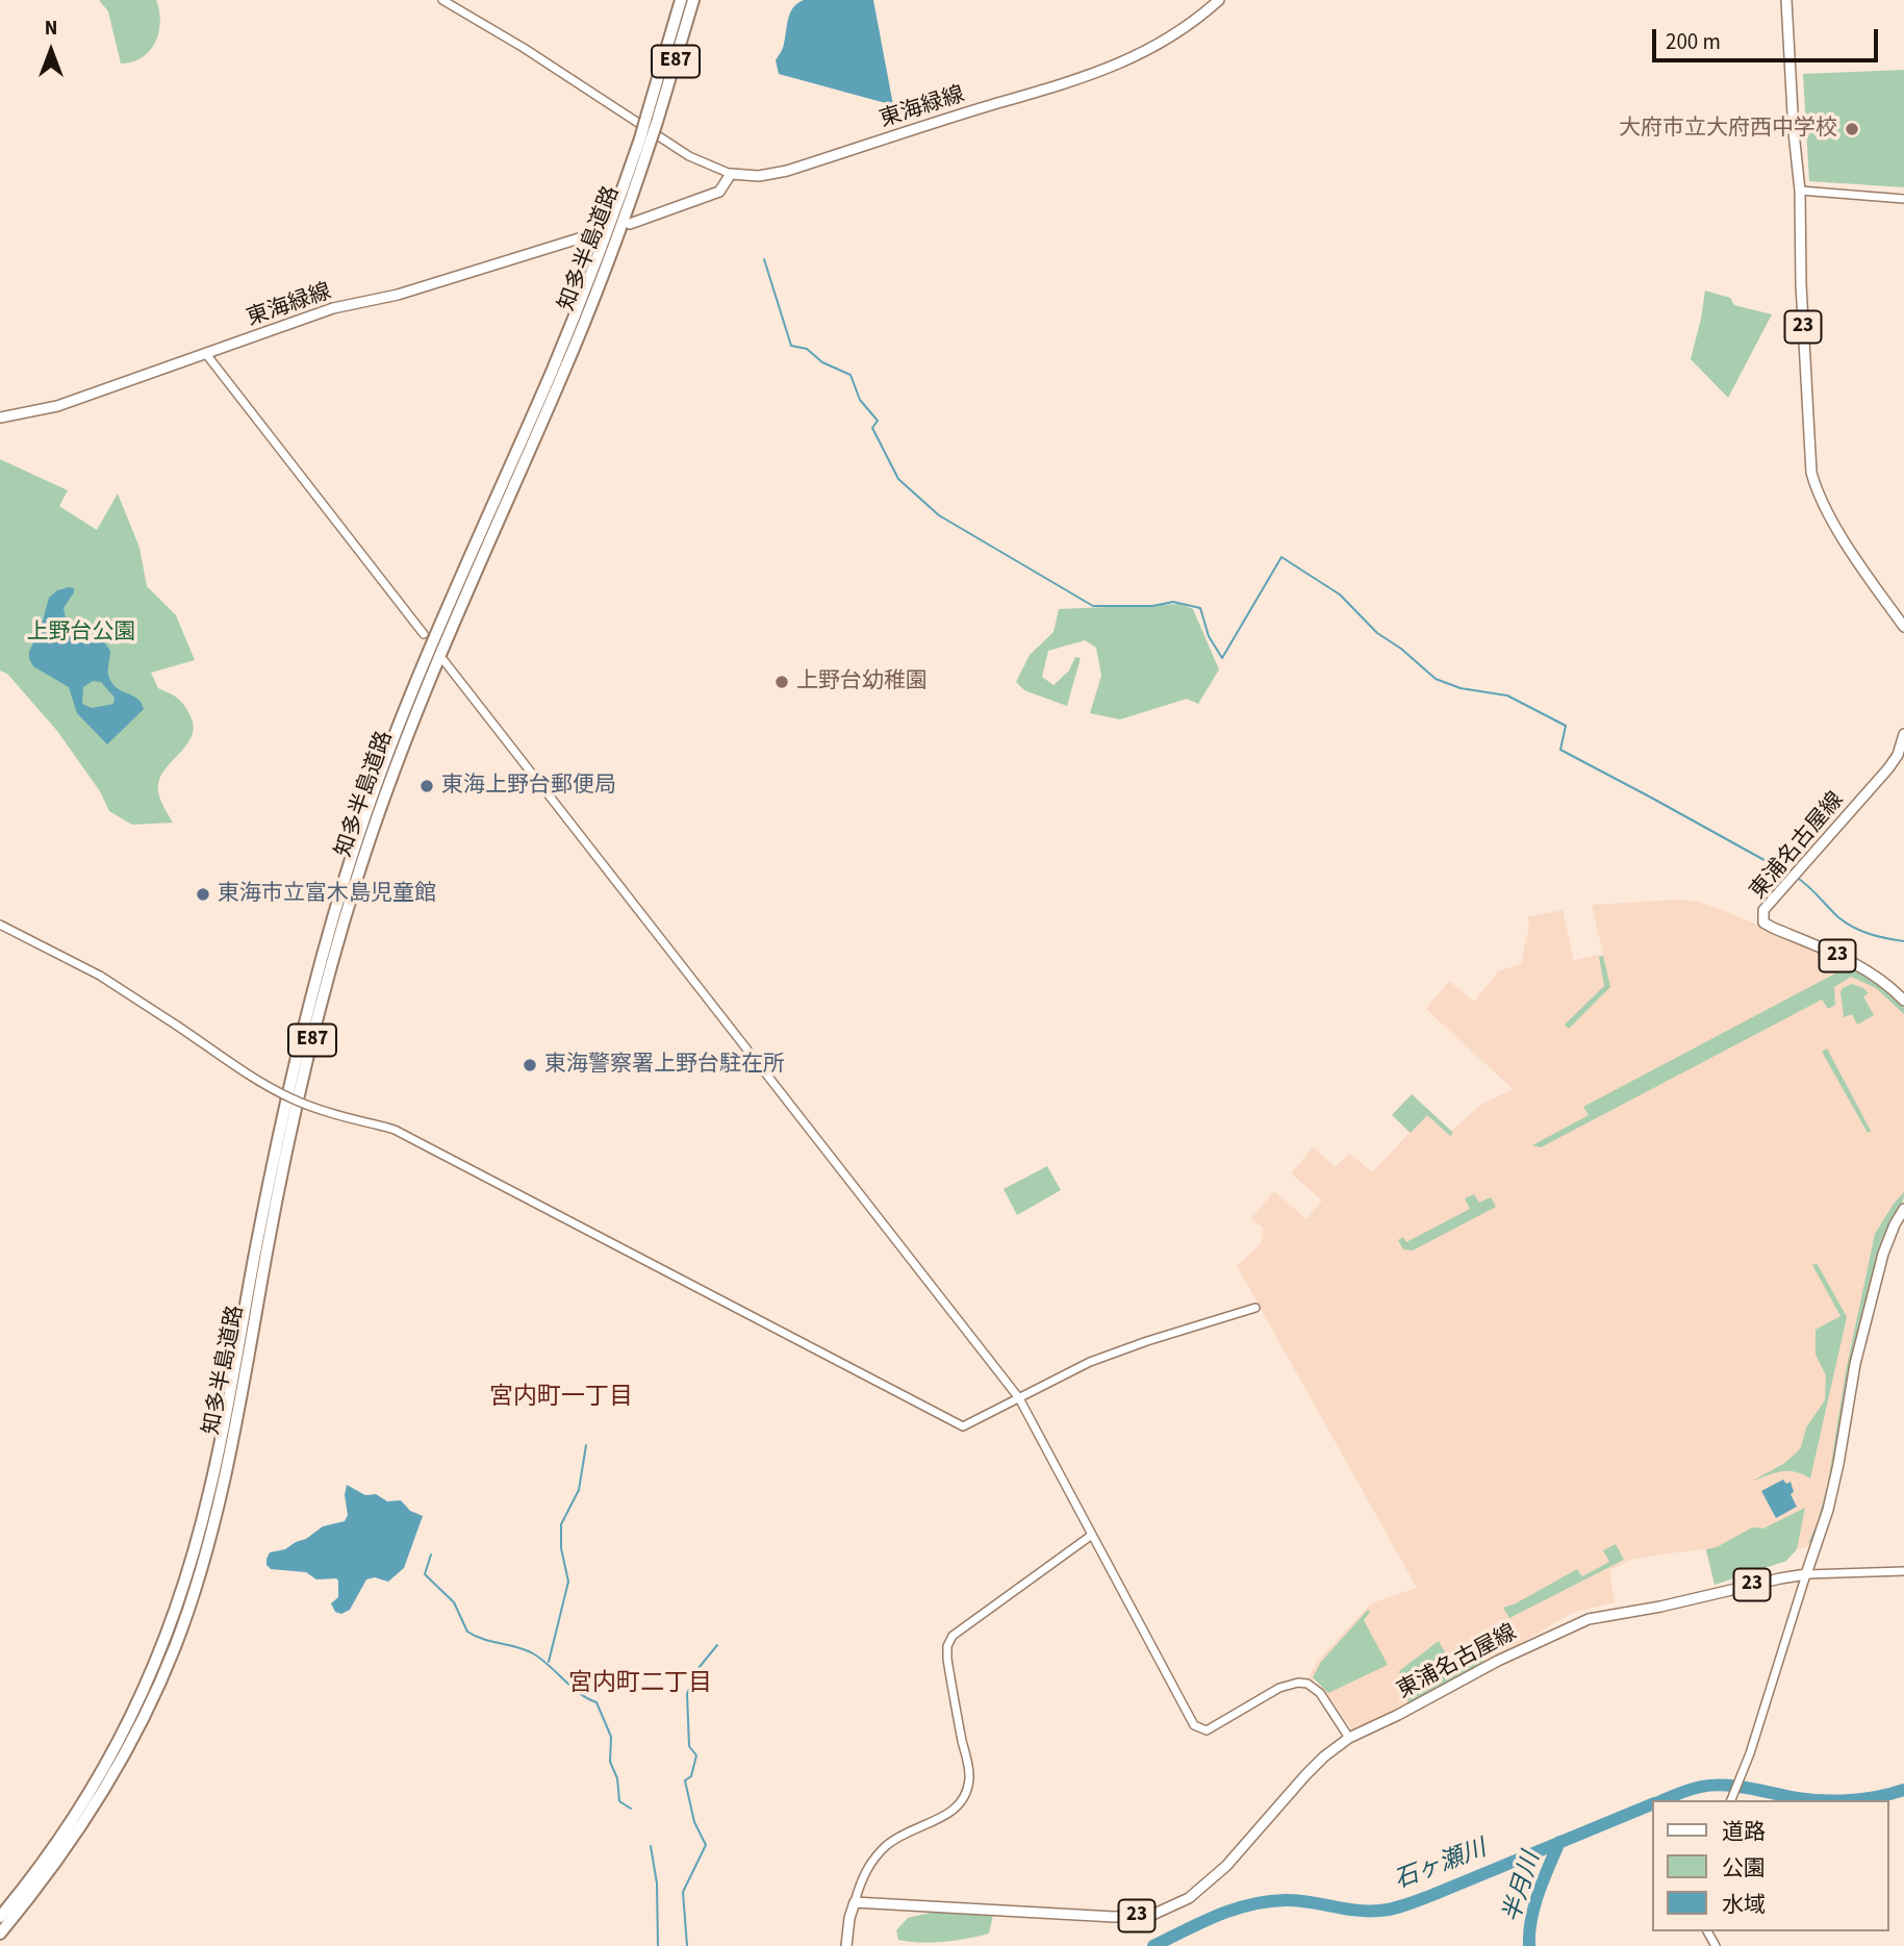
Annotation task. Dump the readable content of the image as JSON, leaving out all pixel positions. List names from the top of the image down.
{
  "streets": {
    "highway": ["E87", "知多半島道路"],
    "main road": ["東海緑線", "23", "東浦名古屋線"]
  },
  "districts": ["宮内町一丁目", "宮内町二丁目"],
  "water": ["石ヶ瀬川", "半月川"],
  "parks": ["上野台公園"],
  "places": [
    "大府市立大府西中学校",
    "上野台幼稚園",
    "東海上野台郵便局",
    "東海市立富木島児童館",
    "東海警察署上野台駐在所"
  ],
  "legend": ["道路", "公園", "水域"],
  "scale_bar": "200 m",
  "north": "top"
}
